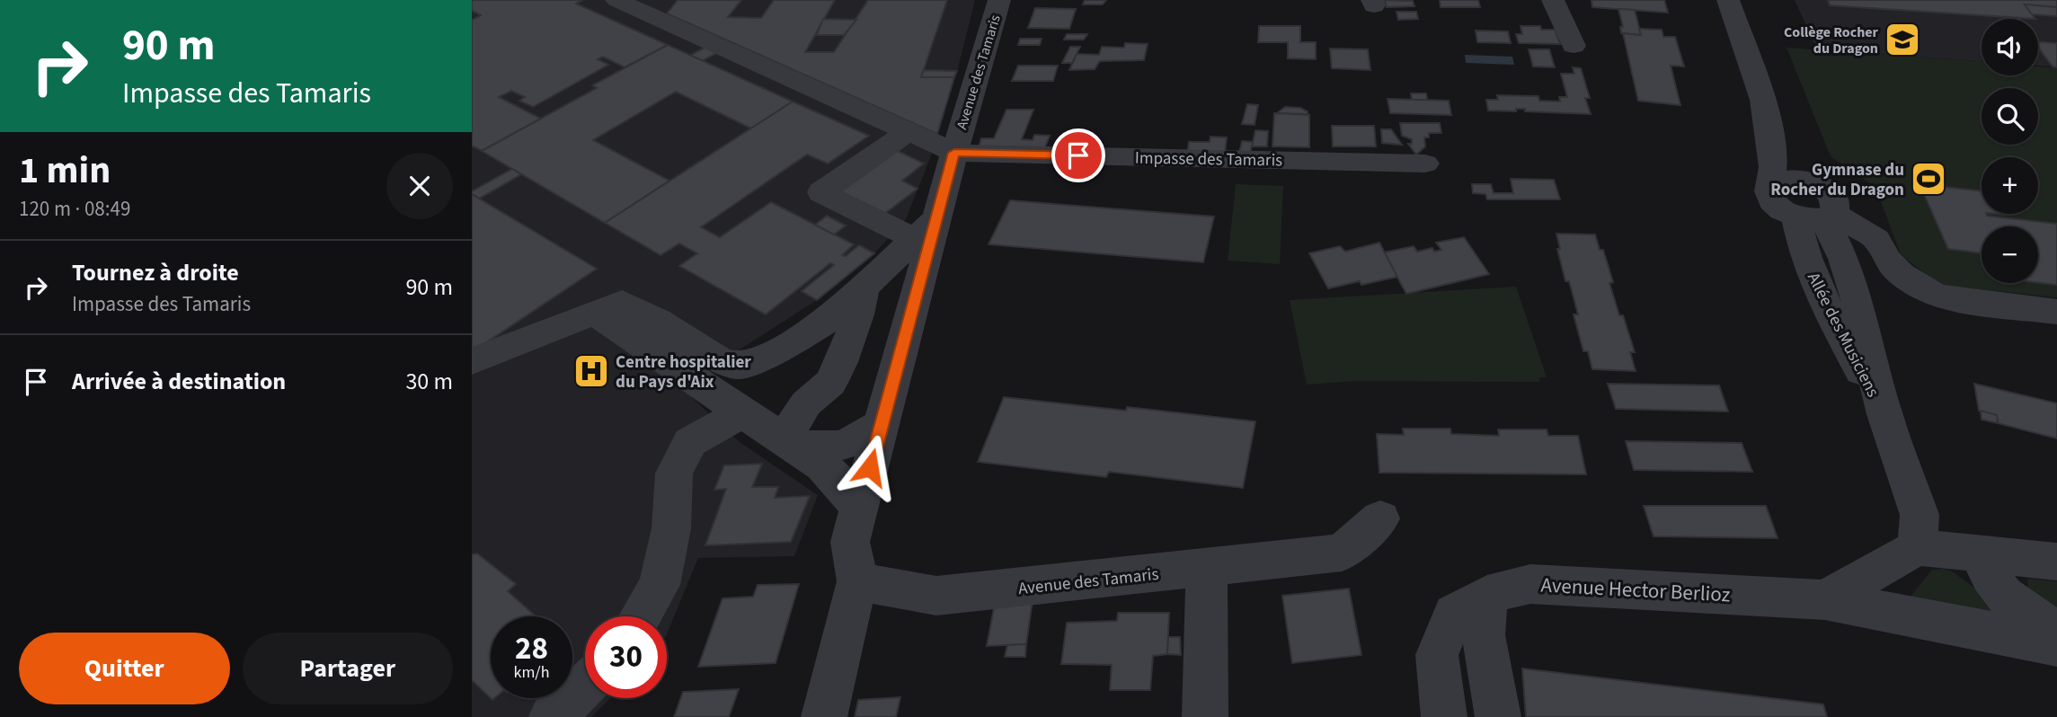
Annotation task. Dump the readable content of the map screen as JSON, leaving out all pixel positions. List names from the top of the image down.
{
  "streets": {
    "street": [
      "Avenue des Tamaris",
      "Impasse des Tamaris",
      "Allée des Musiciens",
      "Avenue Hector Berlioz"
    ]
  },
  "crossings": [
    ["Avenue des Tamaris", "Impasse des Tamaris"]
  ],
  "places": {
    "school or university": ["Collège Rocher du Dragon"],
    "sports": ["Gymnase du Rocher du Dragon"],
    "hospital": ["Centre hospitalier du Pays d'Aix"]
  },
  "page": {
    "turn": ["90 m", "Impasse des Tamaris"],
    "map_buttons": ["+", "−"],
    "heading": ["1 min", "120 m · 08:49"],
    "list": [
      {
        "name": "Tournez à droite",
        "note": "Impasse des Tamaris",
        "value": "90 m"
      },
      {
        "name": "Arrivée à destination",
        "value": "30 m"
      }
    ],
    "speed": "28 km/h",
    "limit": "30",
    "buttons": ["Quitter", "Partager"]
  }
}
